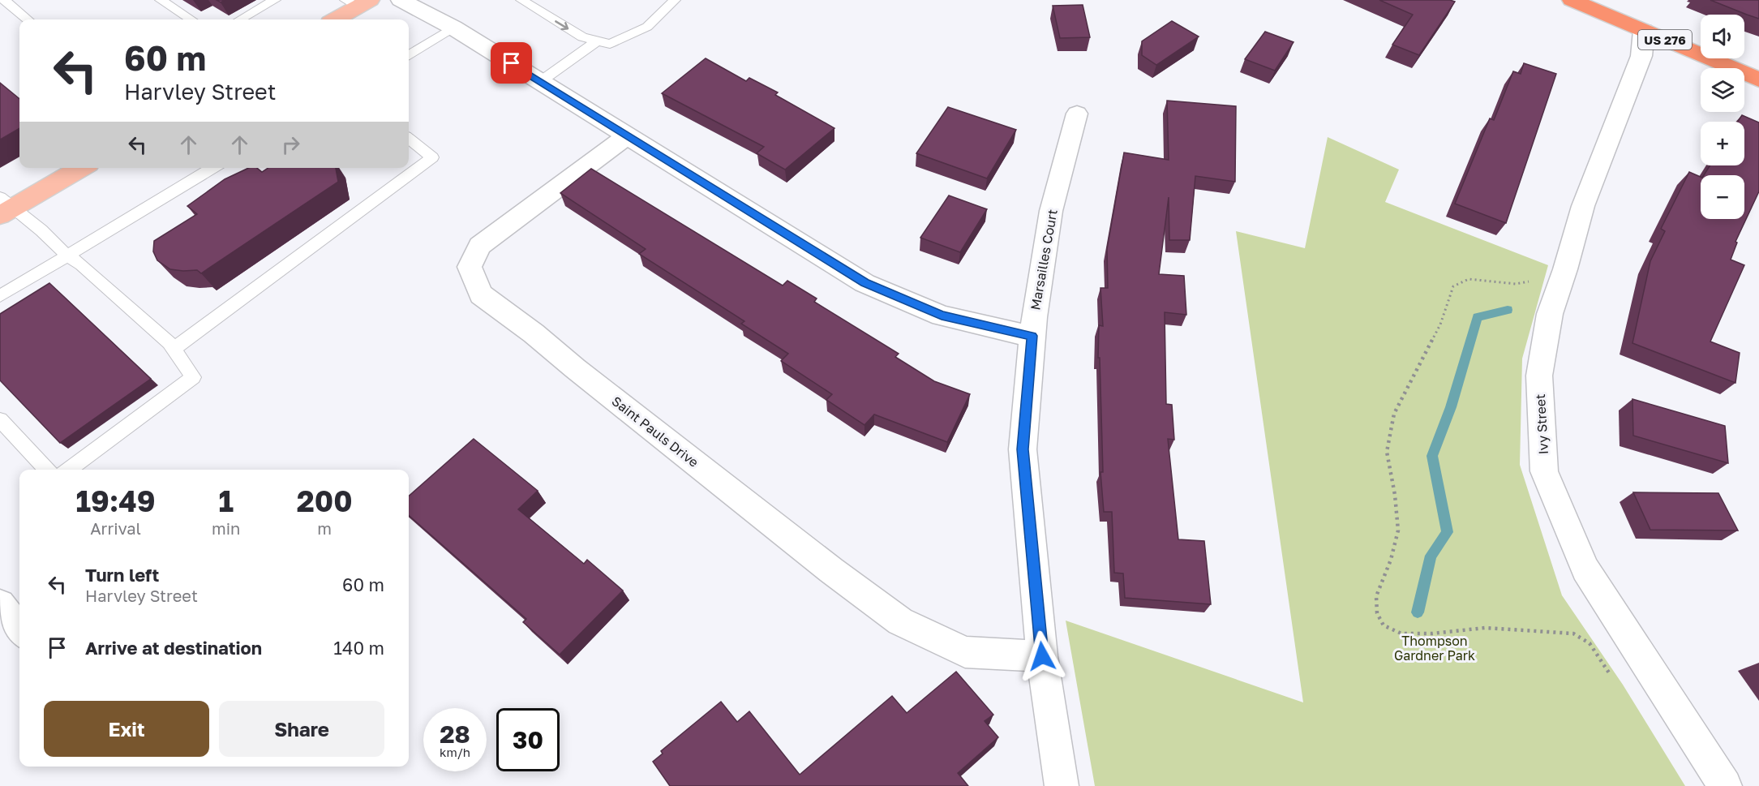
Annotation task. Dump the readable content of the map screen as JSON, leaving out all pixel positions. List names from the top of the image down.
{
  "streets": {
    "highway": ["US 276"],
    "street": ["Marsailles Court", "Ivy Street", "Saint Pauls Drive"]
  },
  "crossings": [
    ["US 276", "Ivy Street"],
    ["Marsailles Court", "Saint Pauls Drive"]
  ],
  "parks": ["Thompson Gardner Park"],
  "page": {
    "map_buttons": ["+", "−"],
    "turn": ["60 m", "Harvley Street"],
    "eta": [
      "19:49",
      "Arrival",
      "1",
      "min",
      "200",
      "m"
    ],
    "list": [
      {
        "name": "Turn left",
        "note": "Harvley Street",
        "value": "60 m"
      },
      {
        "name": "Arrive at destination",
        "value": "140 m"
      }
    ],
    "buttons": ["Exit", "Share"],
    "speed": "28 km/h",
    "limit": "30"
  }
}
